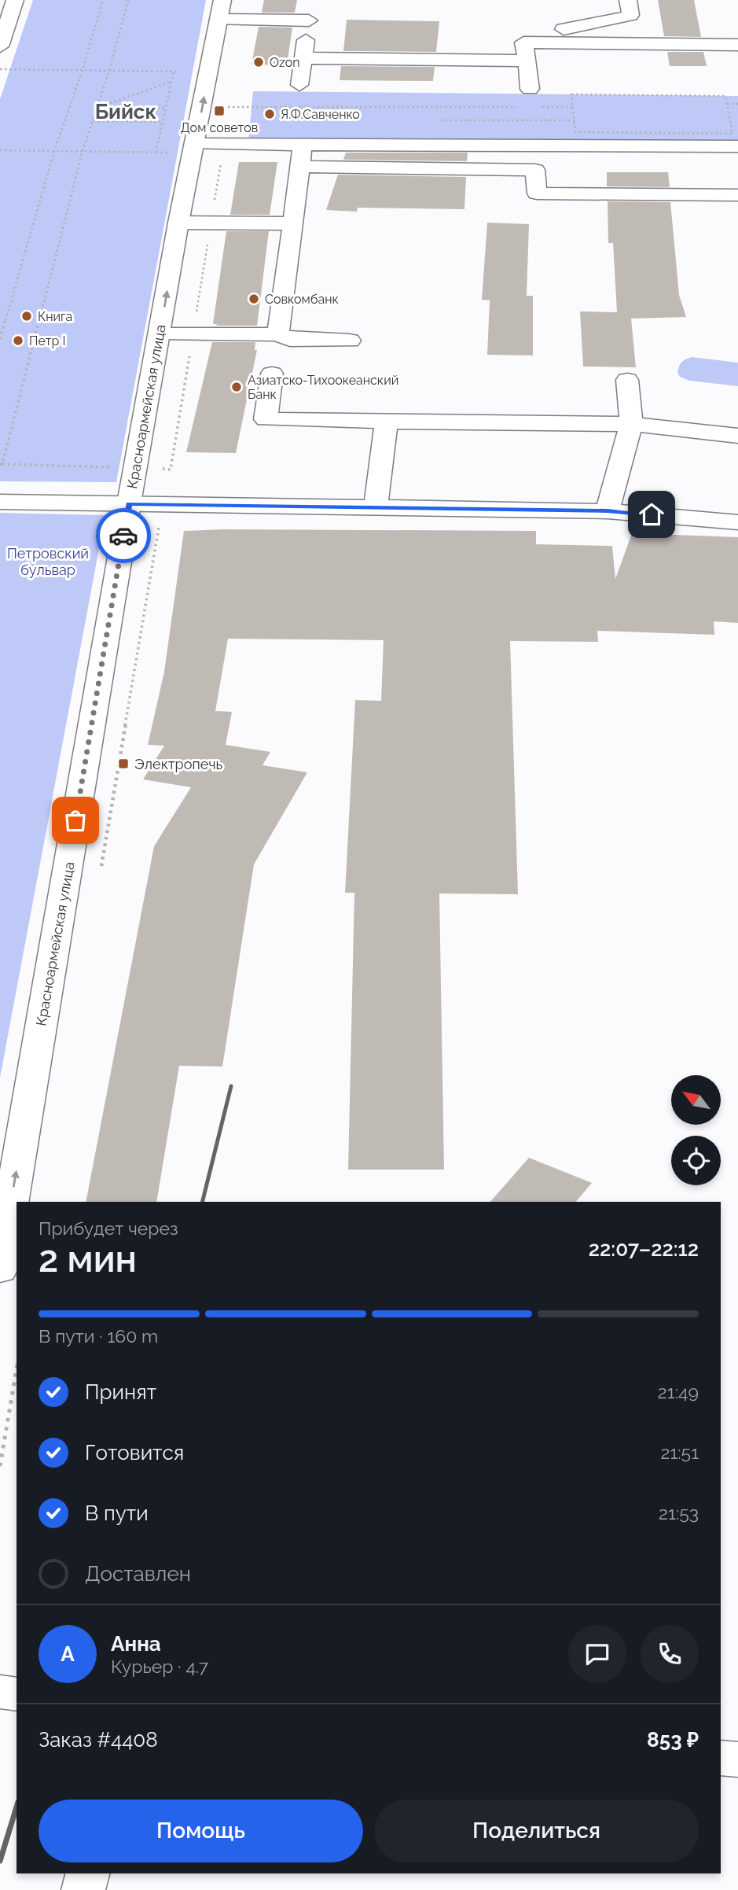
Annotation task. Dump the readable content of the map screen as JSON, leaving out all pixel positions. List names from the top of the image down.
{
  "streets": {
    "main road": ["Красноармейская улица"]
  },
  "one_way": ["Красноармейская улица"],
  "districts": ["Бийск"],
  "parks": ["Петровский бульвар"],
  "places": {
    "other": [
      "Ozon",
      "Я.Ф.Савченко",
      "Совкомбанк",
      "Книга",
      "Петр I",
      "Азиатско-Тихоокеанский Банк"
    ],
    "transit": ["Дом советов", "Электропечь"]
  },
  "north": "top left",
  "page": {
    "heading": ["2 мин", "Прибудет через", "22:07–22:12"],
    "panel": [
      "Анна",
      "Курьер · 4.7",
      "Заказ #4408",
      "853 ₽"
    ],
    "bar": "В пути · 160 m",
    "list": [
      ["Принят", "21:49"],
      ["Готовится", "21:51"],
      ["В пути", "21:53"],
      "Доставлен"
    ],
    "round": "А",
    "buttons": ["Помощь", "Поделиться"]
  }
}
